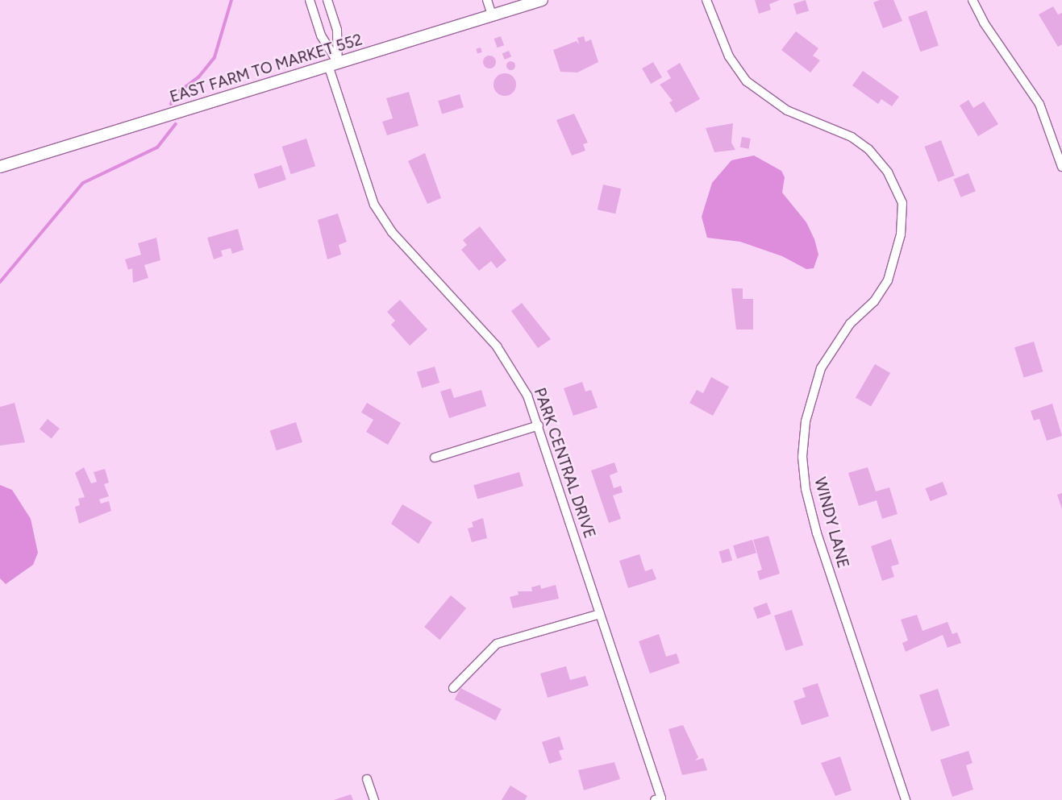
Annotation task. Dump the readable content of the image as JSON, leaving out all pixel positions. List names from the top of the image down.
{
  "streets": {
    "main road": ["EAST FARM TO MARKET 552"],
    "street": ["PARK CENTRAL DRIVE", "WINDY LANE"]
  },
  "crossings": [
    ["EAST FARM TO MARKET 552", "PARK CENTRAL DRIVE"]
  ]
}
